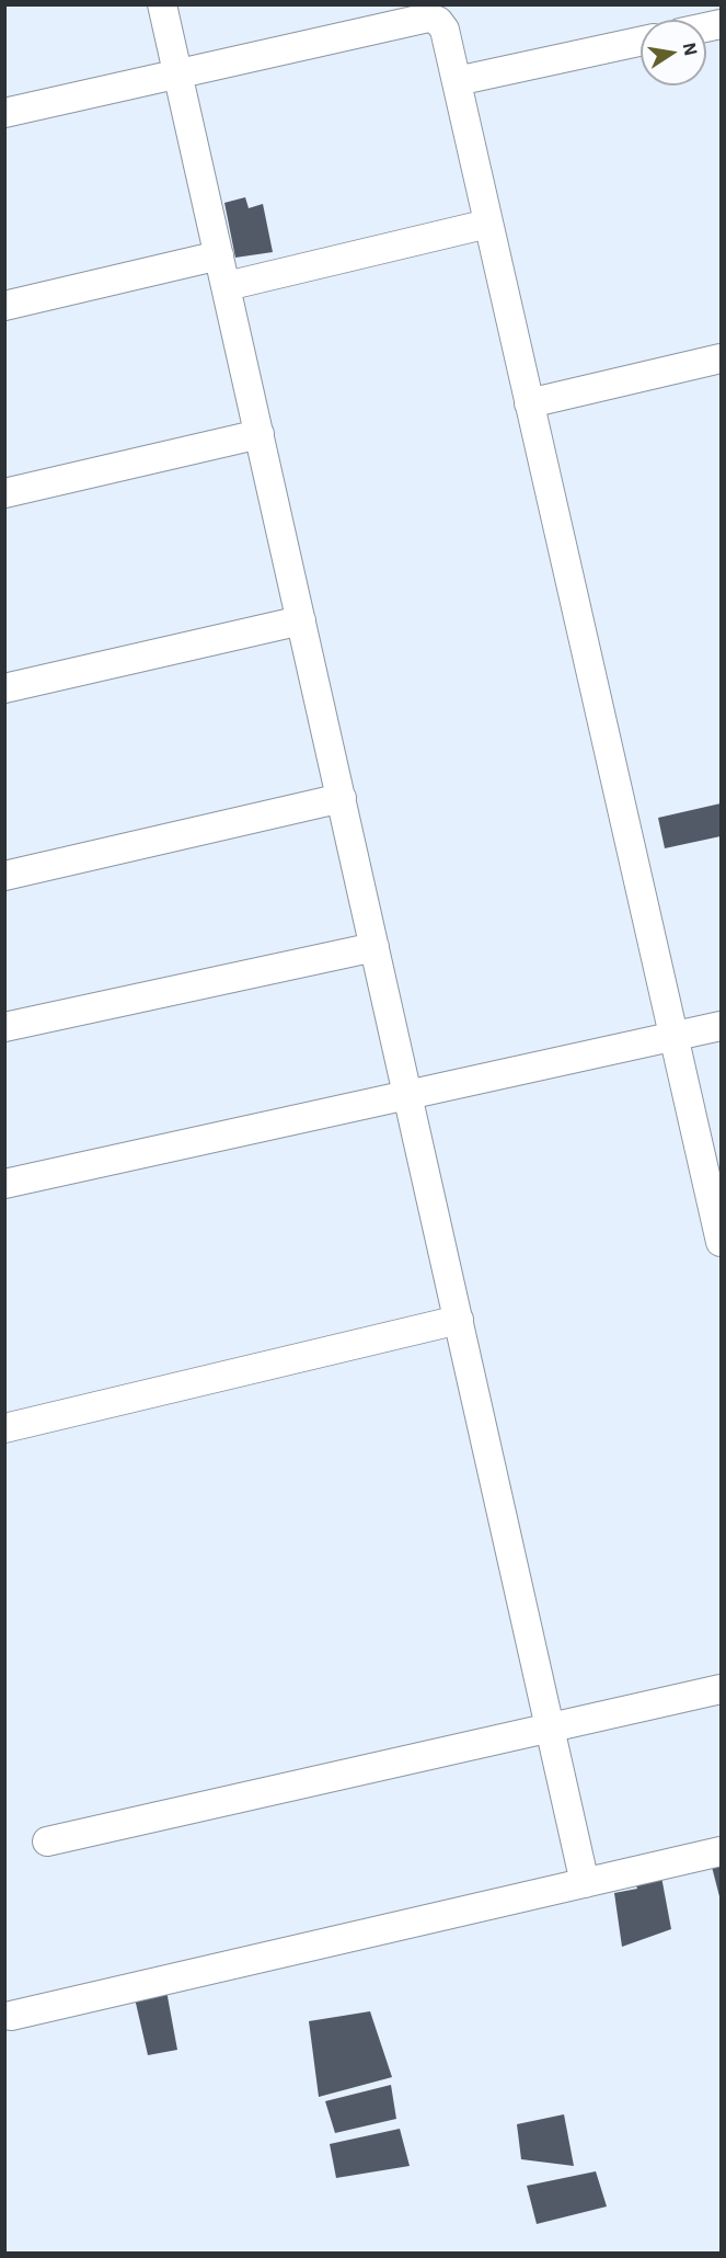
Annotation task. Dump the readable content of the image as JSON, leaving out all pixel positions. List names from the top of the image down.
{
  "north": "right"
}
